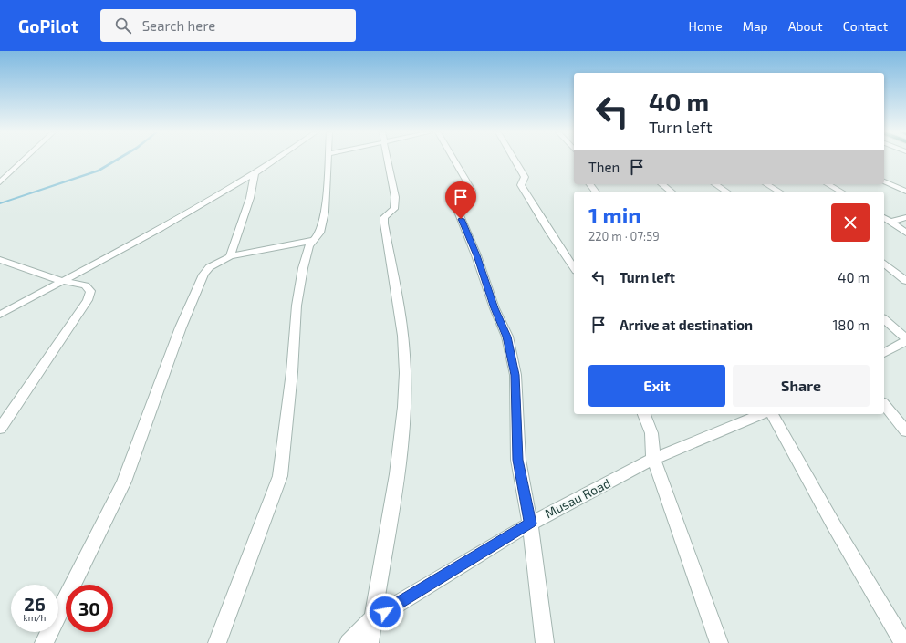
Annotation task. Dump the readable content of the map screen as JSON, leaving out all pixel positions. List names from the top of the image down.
{
  "streets": {
    "street": ["Musau Road"]
  },
  "page": {
    "header": "GoPilot",
    "search": "Search here",
    "nav": [
      "Home",
      "Map",
      "About",
      "Contact"
    ],
    "turn": ["40 m", "Turn left"],
    "then": "Then",
    "heading": ["1 min", "220 m · 07:59"],
    "list": [
      {
        "name": "Turn left",
        "value": "40 m"
      },
      {
        "name": "Arrive at destination",
        "value": "180 m"
      }
    ],
    "buttons": ["Exit", "Share"],
    "speed": "26 km/h",
    "limit": "30"
  }
}
